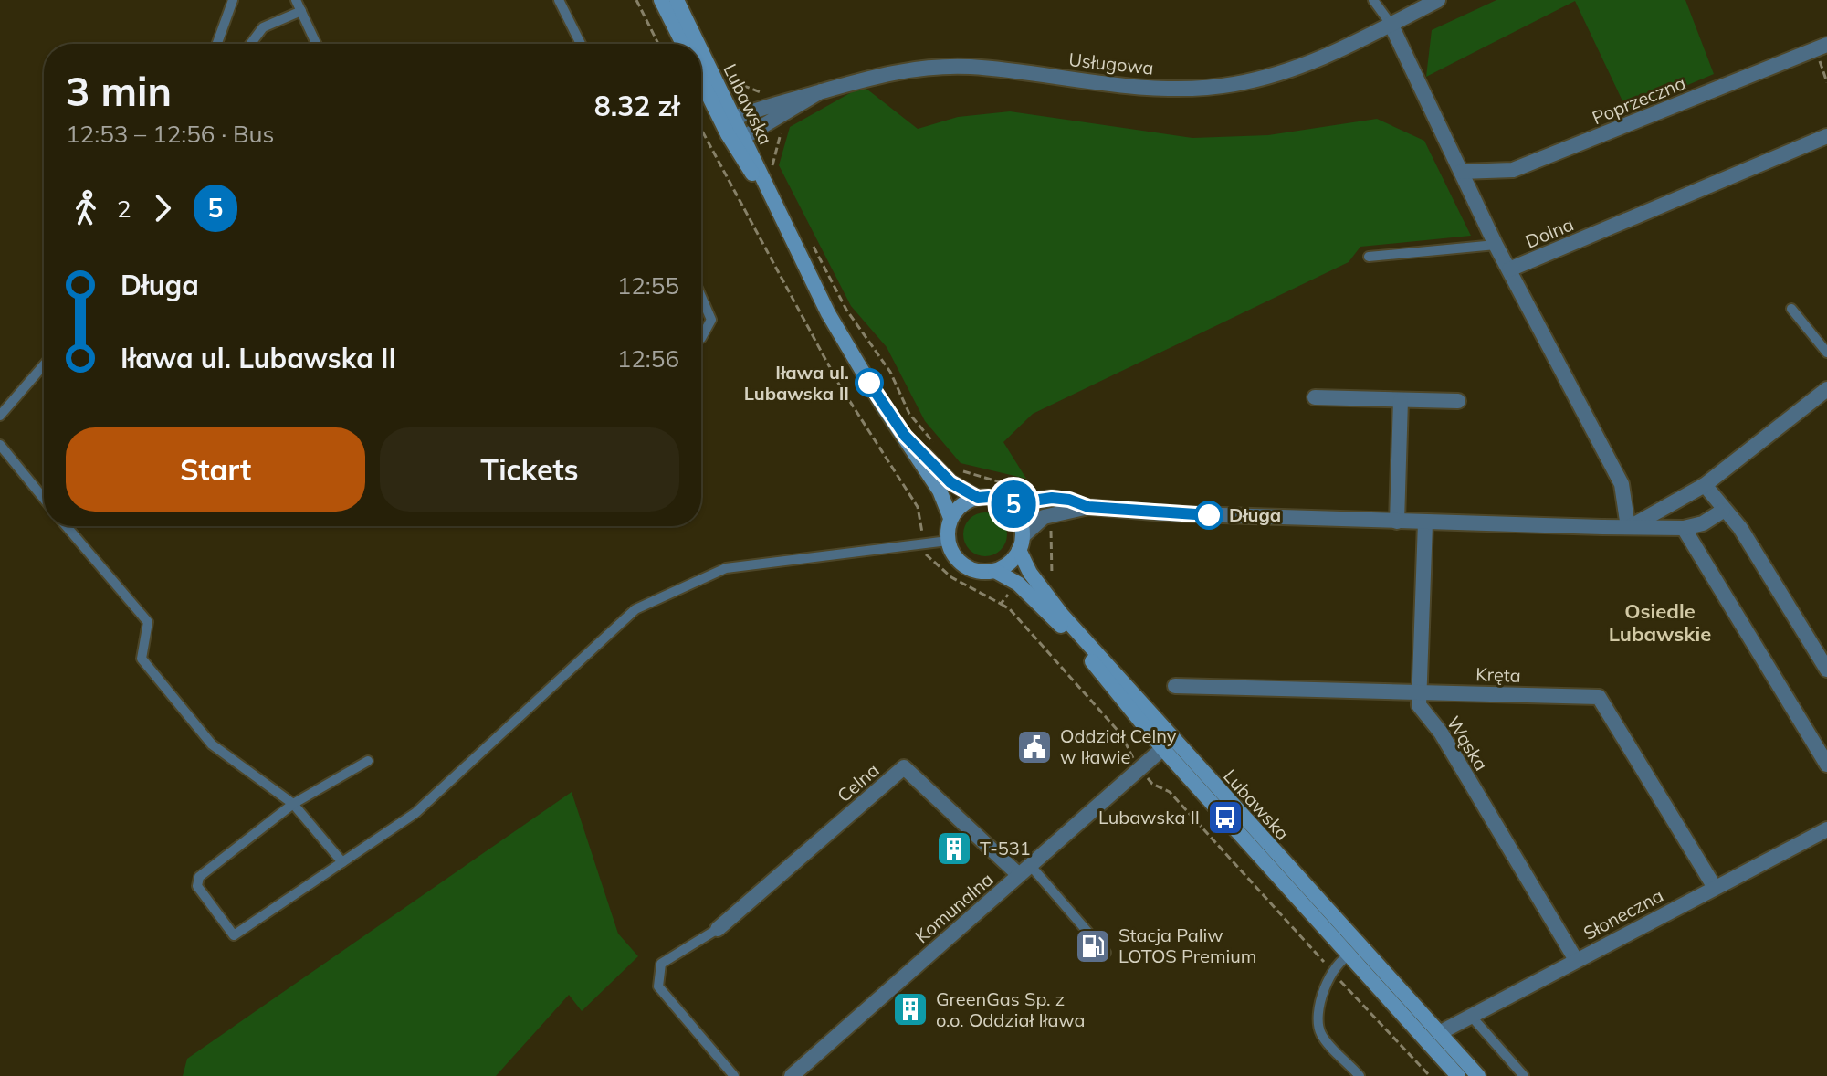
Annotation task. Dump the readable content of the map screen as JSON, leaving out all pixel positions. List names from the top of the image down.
{
  "streets": {
    "main road": ["Lubawska"],
    "street": [
      "Usługowa",
      "Poprzeczna",
      "Dolna",
      "Kręta",
      "Wąska",
      "Celna",
      "Komunalna",
      "Słoneczna"
    ]
  },
  "crossings": [
    ["Usługowa", "Lubawska"],
    ["Lubawska", "Komunalna"],
    ["Lubawska", "Słoneczna"],
    ["Kręta", "Wąska"],
    ["Kręta", "Słoneczna"],
    ["Wąska", "Słoneczna"],
    ["Celna", "Komunalna"]
  ],
  "districts": ["Osiedle Lubawskie"],
  "places": {
    "other": ["Iława ul. Lubawska II", "Długa"],
    "public building": ["Oddział Celny w Iławie"],
    "bus stop": ["Lubawska II"],
    "building": ["T-531", "GreenGas Sp. z o.o. Oddział Iława"],
    "fuel station": ["Stacja Paliw LOTOS Premium"]
  },
  "lines": ["bus line 5"],
  "page": {
    "on_map": "5",
    "heading": ["3 min", "12:53 – 12:56 · Bus", "8.32 zł"],
    "legs": ["2", "5"],
    "list": [
      {
        "name": "Długa",
        "value": "12:55"
      },
      {
        "name": "Iława ul. Lubawska II",
        "value": "12:56"
      }
    ],
    "buttons": ["Start", "Tickets"]
  }
}
